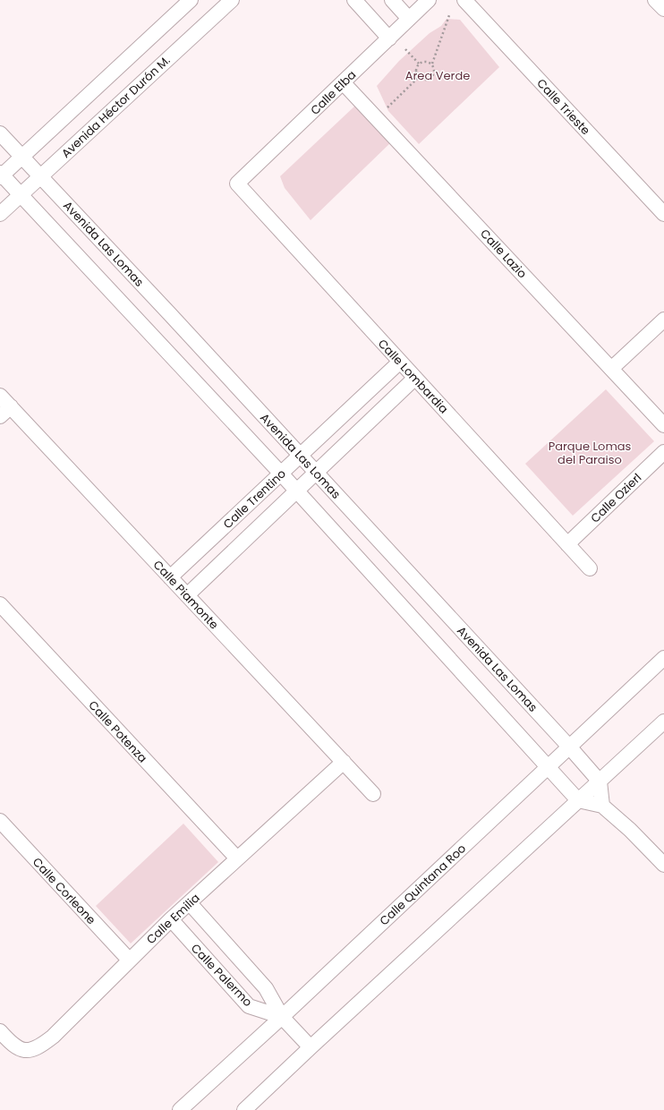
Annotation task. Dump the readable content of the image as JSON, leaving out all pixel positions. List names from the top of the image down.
{
  "streets": {
    "street": [
      "Calle Elba",
      "Avenida Héctor Durón M.",
      "Calle Trieste",
      "Avenida Las Lomas",
      "Calle Lazio",
      "Calle Lombardia",
      "Calle Ozierl",
      "Calle Trentino",
      "Calle Piamonte",
      "Calle Potenza",
      "Calle Quintana Roo",
      "Calle Corleone",
      "Calle Emilia",
      "Calle Palermo"
    ]
  },
  "crossings": [
    ["Calle Elba", "Calle Lazio"],
    ["Calle Elba", "Calle Lombardia"],
    ["Avenida Héctor Durón M.", "Avenida Las Lomas"],
    ["Avenida Las Lomas", "Calle Trentino"],
    ["Avenida Las Lomas", "Calle Quintana Roo"],
    ["Calle Lombardia", "Calle Ozierl"],
    ["Calle Lombardia", "Calle Trentino"],
    ["Calle Trentino", "Calle Piamonte"],
    ["Calle Piamonte", "Calle Emilia"],
    ["Calle Potenza", "Calle Emilia"],
    ["Calle Quintana Roo", "Calle Palermo"],
    ["Calle Corleone", "Calle Emilia"],
    ["Calle Emilia", "Calle Palermo"]
  ],
  "parks": ["Area Verde", "Parque Lomas del Paraiso"]
}
